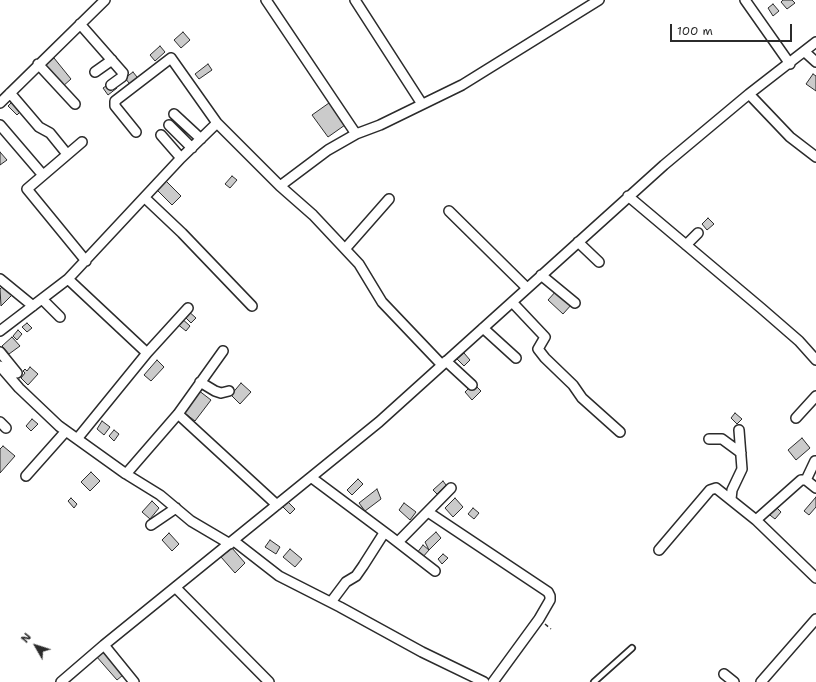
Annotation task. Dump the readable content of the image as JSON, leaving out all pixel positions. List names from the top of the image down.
{
  "scale_bar": "100 m",
  "north": "top left"
}
